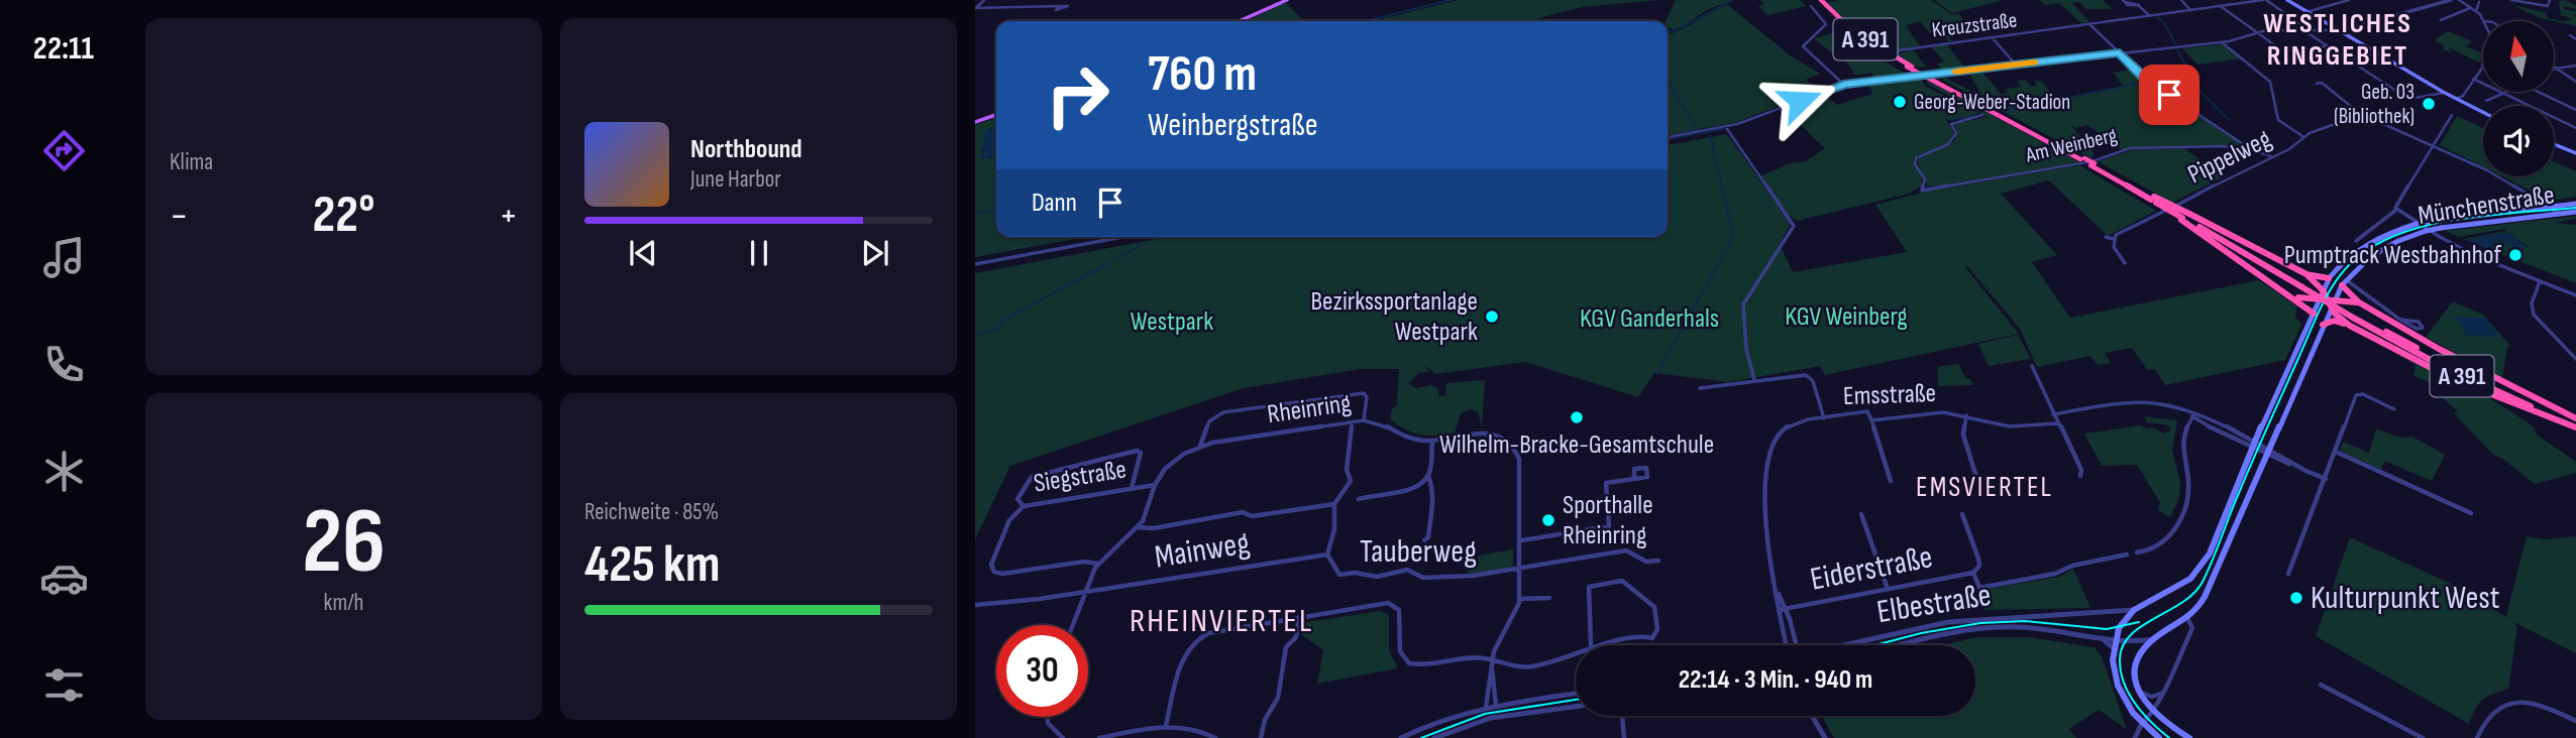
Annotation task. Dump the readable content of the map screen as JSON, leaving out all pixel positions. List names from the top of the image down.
{
  "streets": {
    "highway": ["A 391"],
    "main road": ["Münchenstraße"],
    "street": [
      "Kreuzstraße",
      "Am Weinberg",
      "Pippelweg",
      "Emsstraße",
      "Rheinring",
      "Siegstraße",
      "Mainweg",
      "Tauberweg",
      "Eiderstraße",
      "Elbestraße"
    ]
  },
  "crossings": [
    ["Am Weinberg", "Pippelweg"],
    ["Münchenstraße", "Elbestraße"],
    ["Emsstraße", "Eiderstraße"],
    ["Rheinring", "Siegstraße"],
    ["Rheinring", "Mainweg"],
    ["Rheinring", "Tauberweg"],
    ["Mainweg", "Tauberweg"]
  ],
  "districts": ["WESTLICHES RINGGEBIET", "EMSVIERTEL", "RHEINVIERTEL"],
  "parks": ["KGV Weinberg", "KGV Ganderhals", "Westpark"],
  "places": [
    "Georg-Weber-Stadion",
    "Geb. 03 (Bibliothek)",
    "Pumptrack Westbahnhof",
    "Bezirkssportanlage Westpark",
    "Wilhelm-Bracke-Gesamtschule",
    "Sporthalle Rheinring",
    "Kulturpunkt West"
  ],
  "north": "top",
  "page": {
    "tabs": "22:11",
    "tile": [
      "Klima",
      ["26", "km/h"],
      ["Reichweite · 85%", "425 km"]
    ],
    "turn": ["760 m", "Weinbergstraße"],
    "song": ["Northbound", "June Harbor"],
    "then": "Dann",
    "heat": ["−", "22°", "+"],
    "limit": "30",
    "trip": "22:14 · 3 Min. · 940 m"
  }
}
